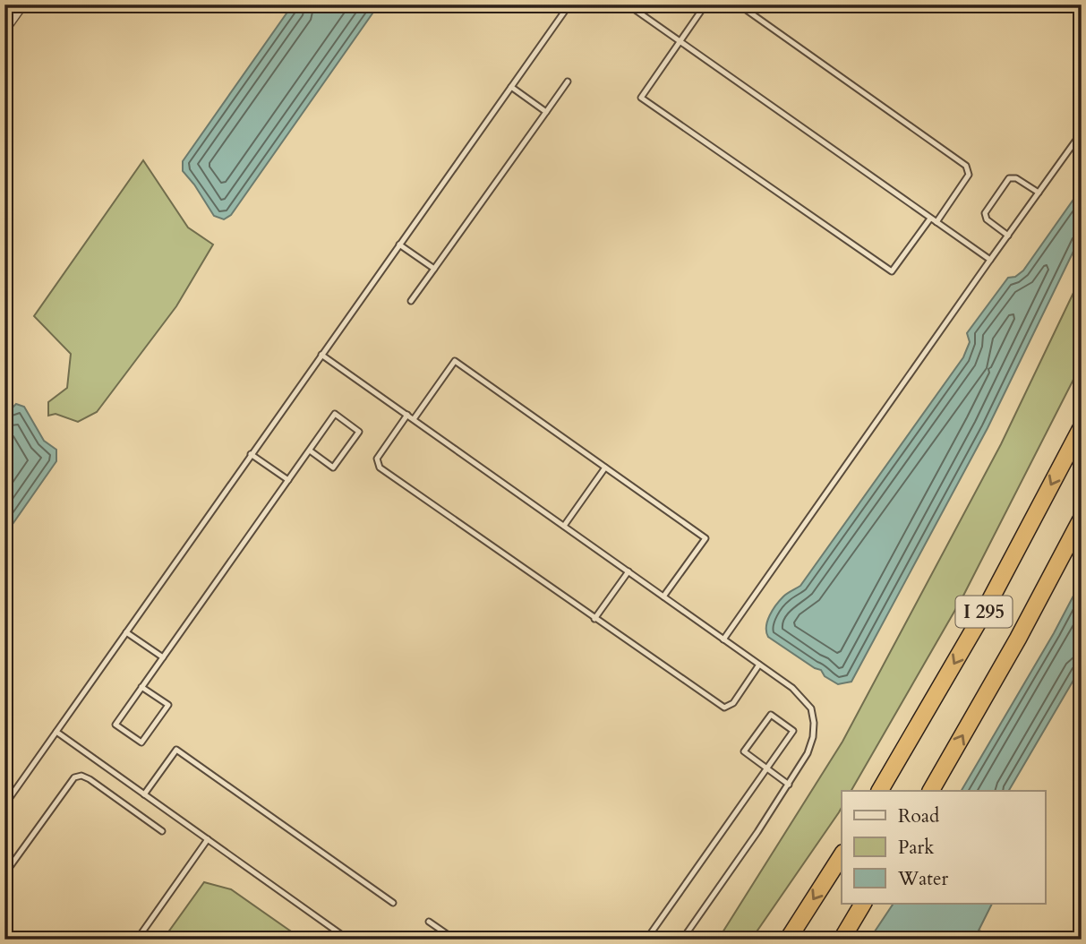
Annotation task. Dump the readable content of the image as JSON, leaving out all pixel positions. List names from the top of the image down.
{
  "streets": {
    "highway": ["I 295"]
  },
  "legend": ["Road", "Park", "Water"]
}
